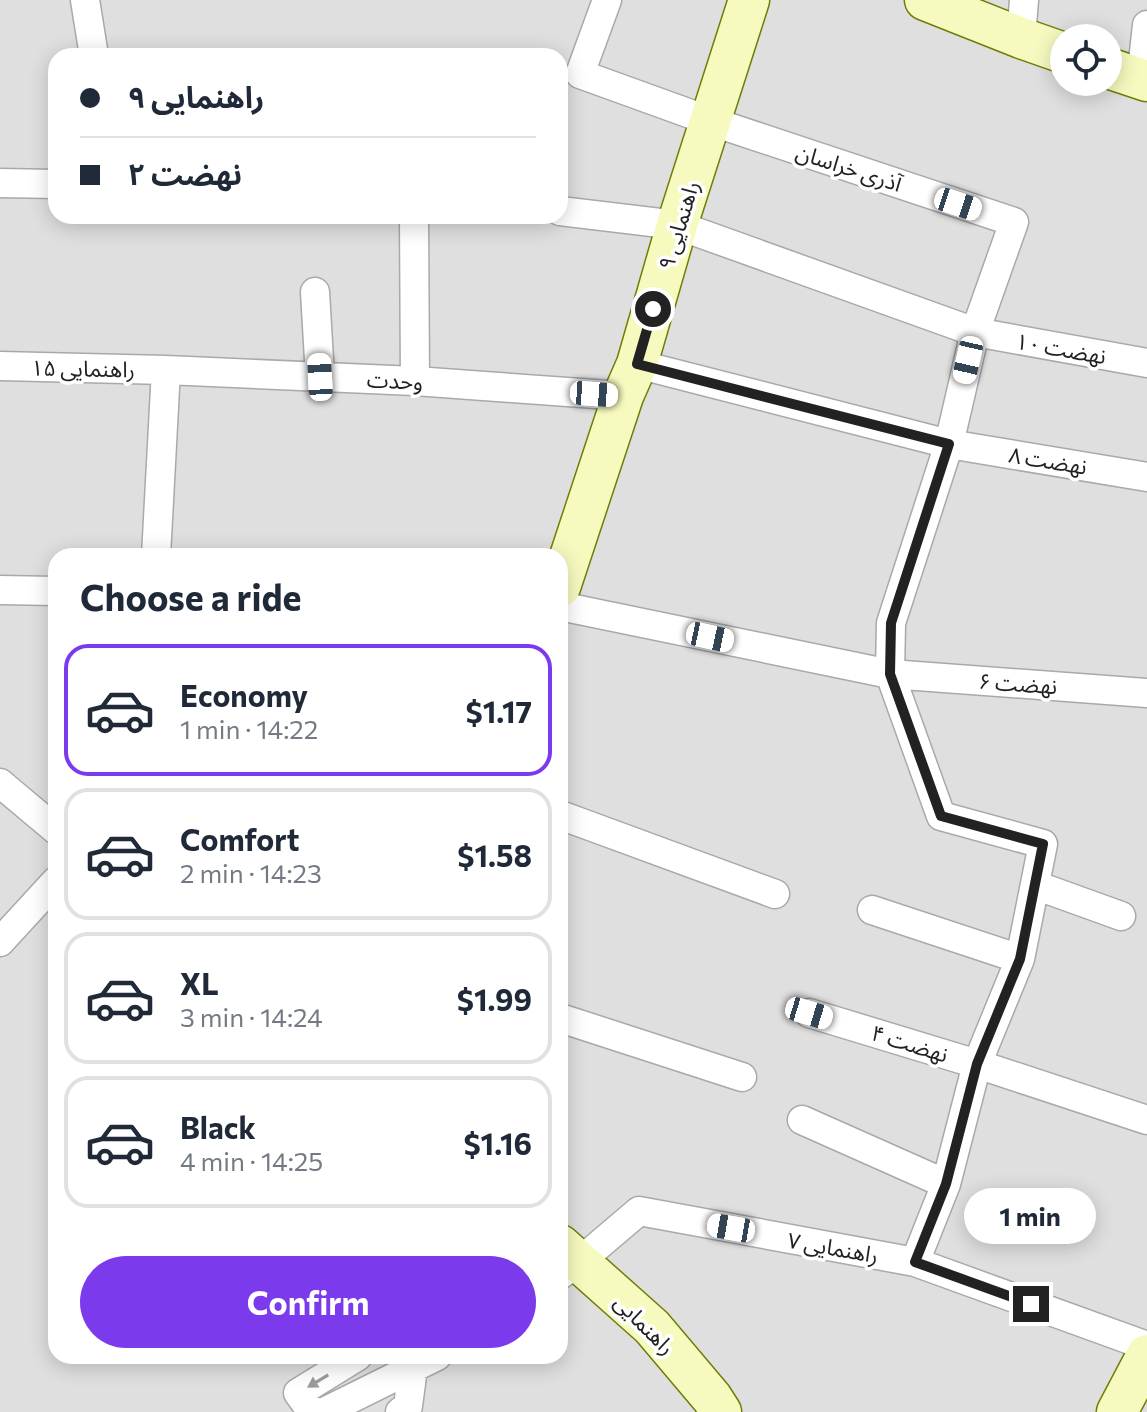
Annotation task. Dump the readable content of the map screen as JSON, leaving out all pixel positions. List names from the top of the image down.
{
  "streets": {
    "street": [
      "آذری خراسان",
      "راهنمایی ۹",
      "نهضت ۱۰",
      "راهنمایی ۱۵",
      "وحدت",
      "نهضت ۸",
      "نهضت ۶",
      "نهضت ۴",
      "راهنمایی ۷",
      "راهنمایی"
    ]
  },
  "crossings": [
    ["آذری خراسان", "راهنمایی ۹"],
    ["آذری خراسان", "نهضت ۱۰"],
    ["راهنمایی ۹", "نهضت ۱۰"],
    ["راهنمایی ۹", "وحدت"],
    ["راهنمایی ۱۵", "وحدت"],
    ["وحدت", "نهضت ۸"]
  ],
  "page": {
    "banner": ["راهنمایی ۹", "نهضت ۲"],
    "heading": "Choose a ride",
    "list": [
      {
        "name": "Economy",
        "note": "1 min · 14:22",
        "value": "$1.17"
      },
      {
        "name": "Comfort",
        "note": "2 min · 14:23",
        "value": "$1.58"
      },
      {
        "name": "XL",
        "note": "3 min · 14:24",
        "value": "$1.99"
      },
      {
        "name": "Black",
        "note": "4 min · 14:25",
        "value": "$1.16"
      }
    ],
    "bubble": "1 min",
    "buttons": "Confirm"
  }
}
